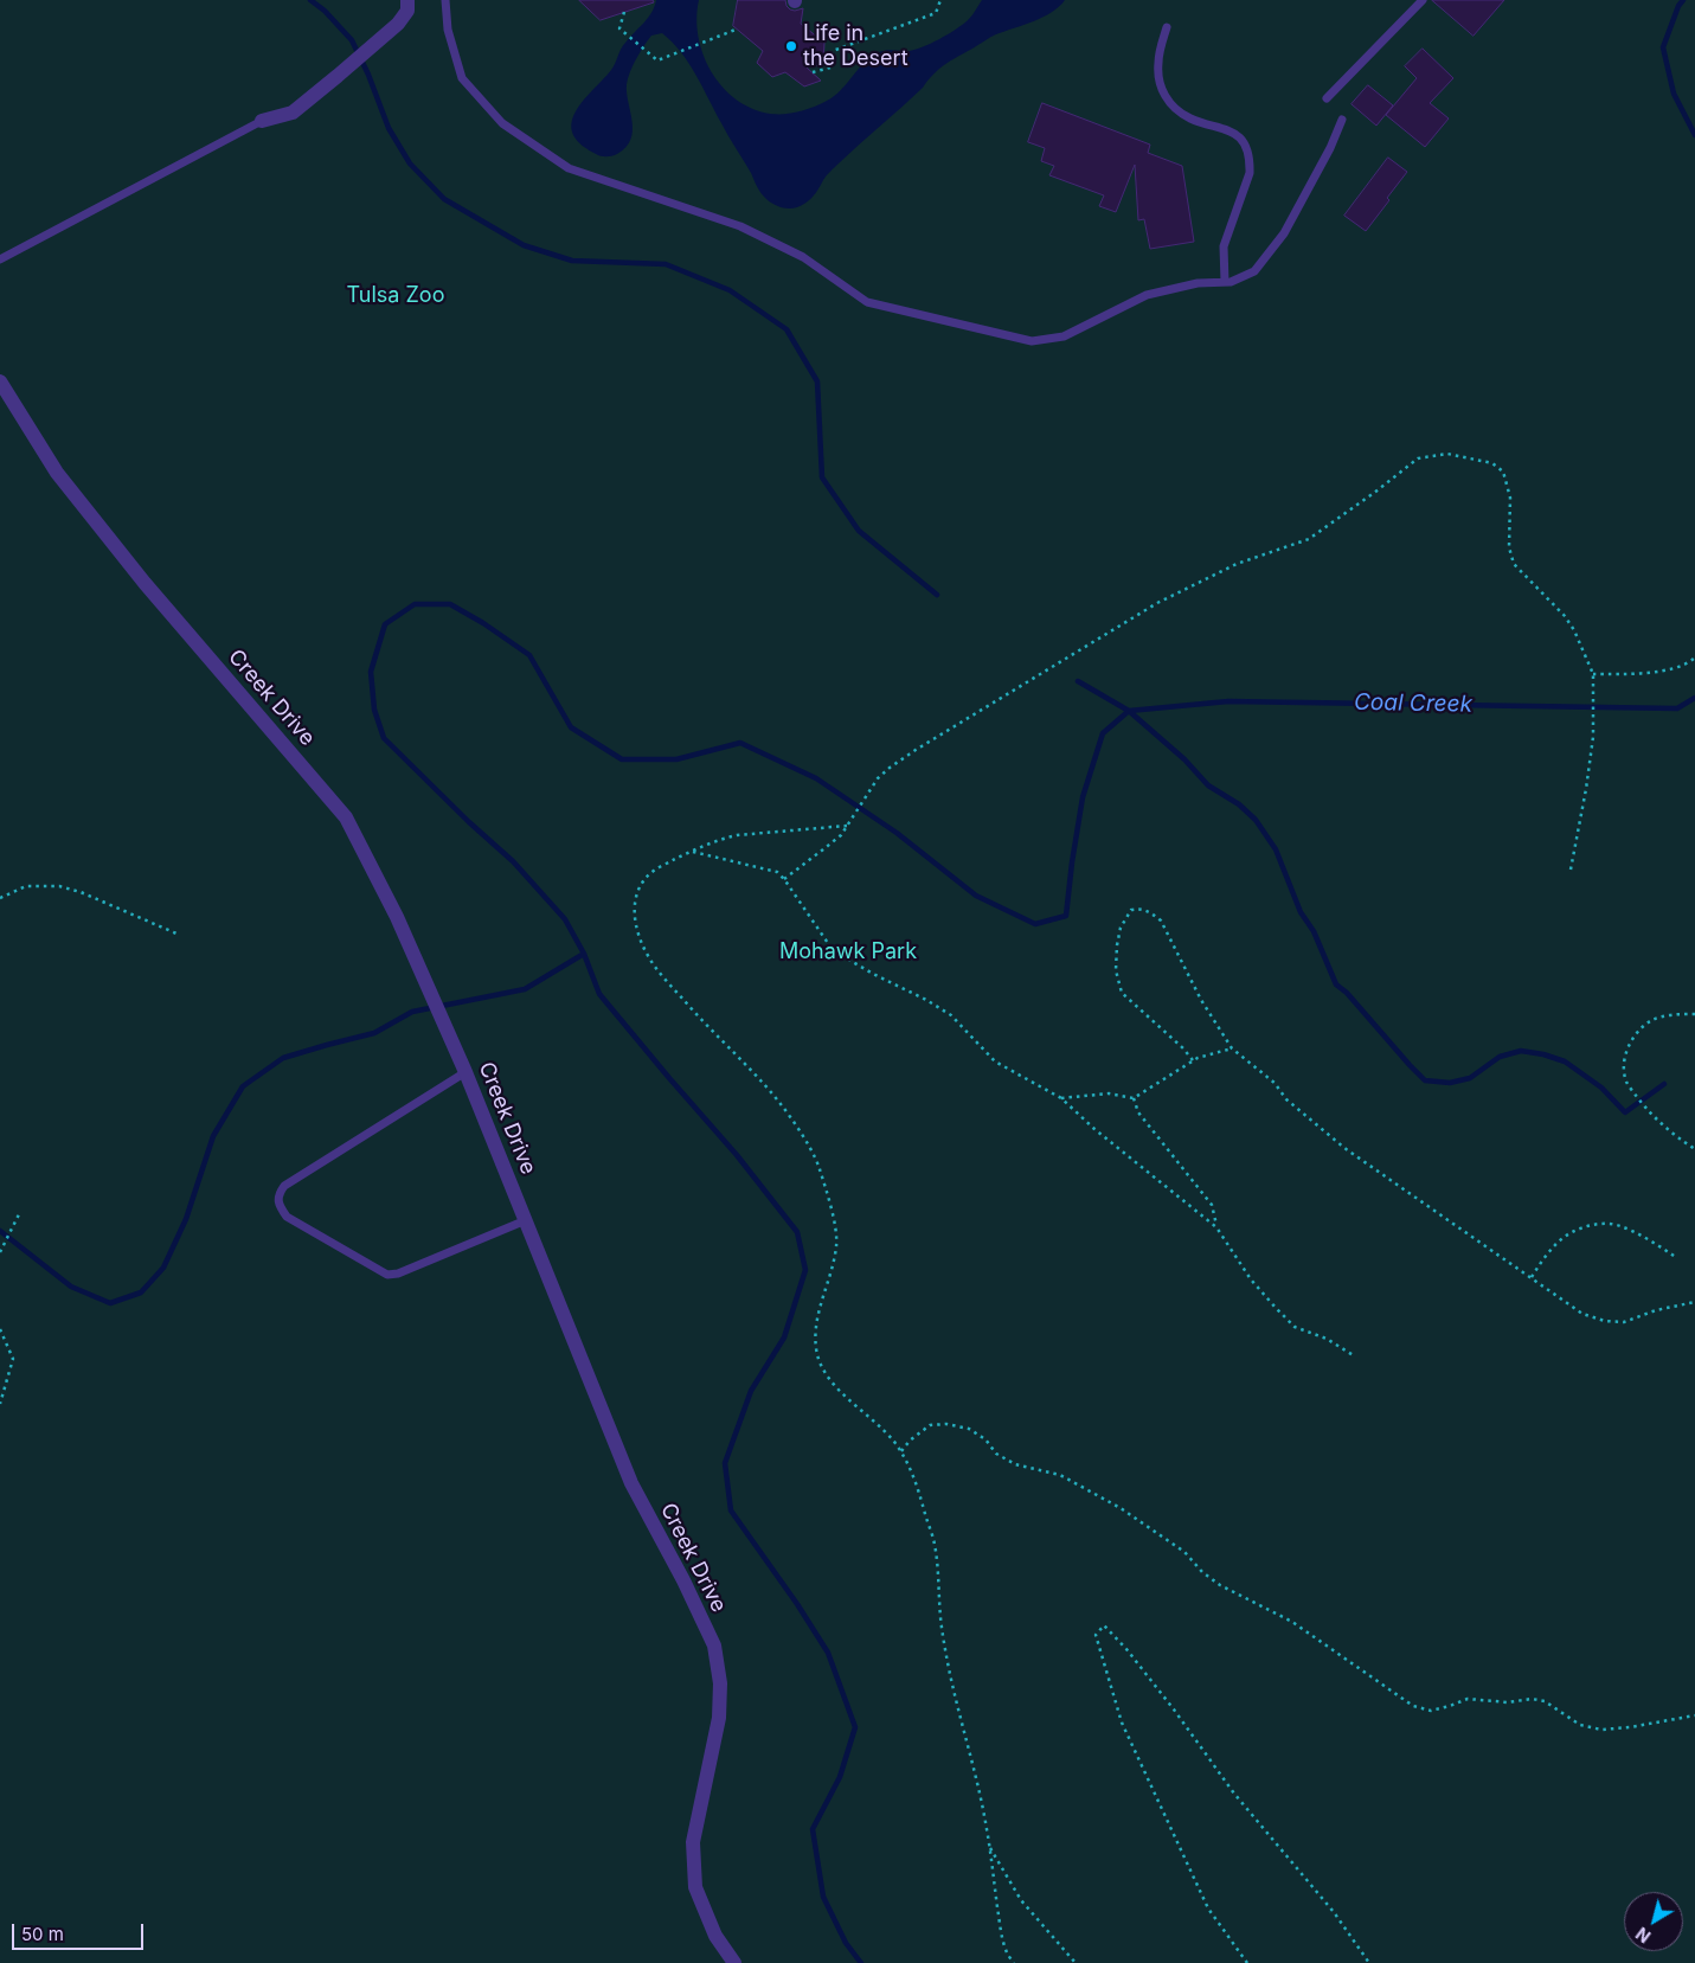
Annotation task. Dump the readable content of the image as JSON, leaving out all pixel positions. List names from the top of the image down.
{
  "streets": {
    "street": ["Creek Drive"]
  },
  "water": ["Coal Creek"],
  "parks": ["Tulsa Zoo", "Mohawk Park"],
  "places": ["Life in the Desert"],
  "scale_bar": "50 m",
  "north": "bottom left"
}
